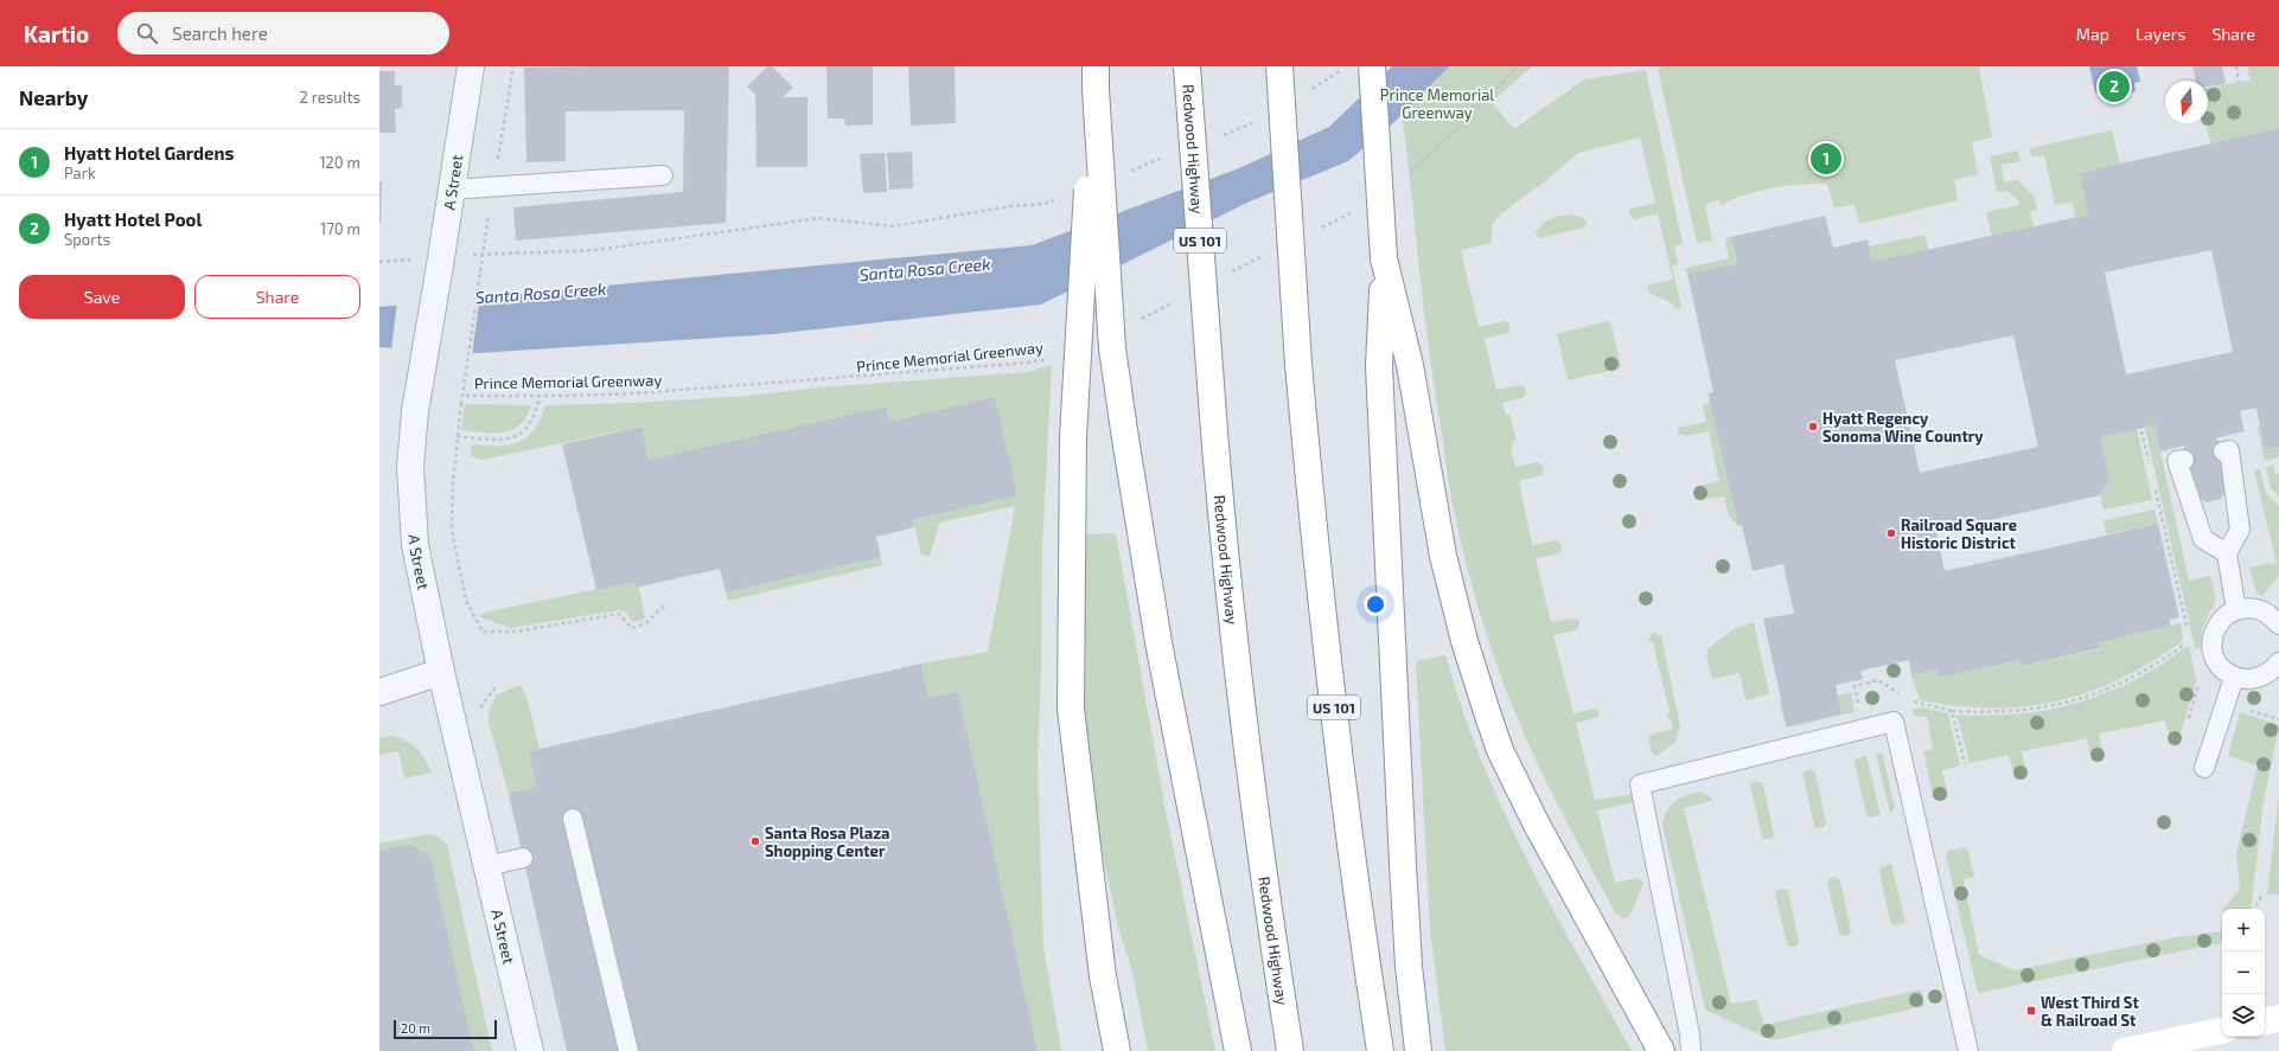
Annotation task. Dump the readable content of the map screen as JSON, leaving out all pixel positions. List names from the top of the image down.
{
  "streets": {
    "main road": ["Redwood Highway", "US 101"],
    "street": ["A Street"],
    "path": ["Prince Memorial Greenway"]
  },
  "water": ["Santa Rosa Creek"],
  "parks": ["Prince Memorial Greenway"],
  "places": {
    "other": ["Hyatt Regency Sonoma Wine Country", "Railroad Square Historic District", "Santa Rosa Plaza Shopping Center"],
    "transit": ["West Third St & Railroad St"]
  },
  "scale_bar": "20 m",
  "north": "bottom",
  "page": {
    "header": "Kartio",
    "search": "Search here",
    "nav": ["Map", "Layers", "Share"],
    "heading": ["Nearby", "2 results"],
    "pins": ["2", "1"],
    "list": [
      {
        "mark": "1",
        "name": "Hyatt Hotel Gardens",
        "note": "Park",
        "value": "120 m"
      },
      {
        "mark": "2",
        "name": "Hyatt Hotel Pool",
        "note": "Sports",
        "value": "170 m"
      }
    ],
    "buttons": ["Save", "Share"],
    "map_buttons": ["+", "−"],
    "scale": "20 m"
  }
}
